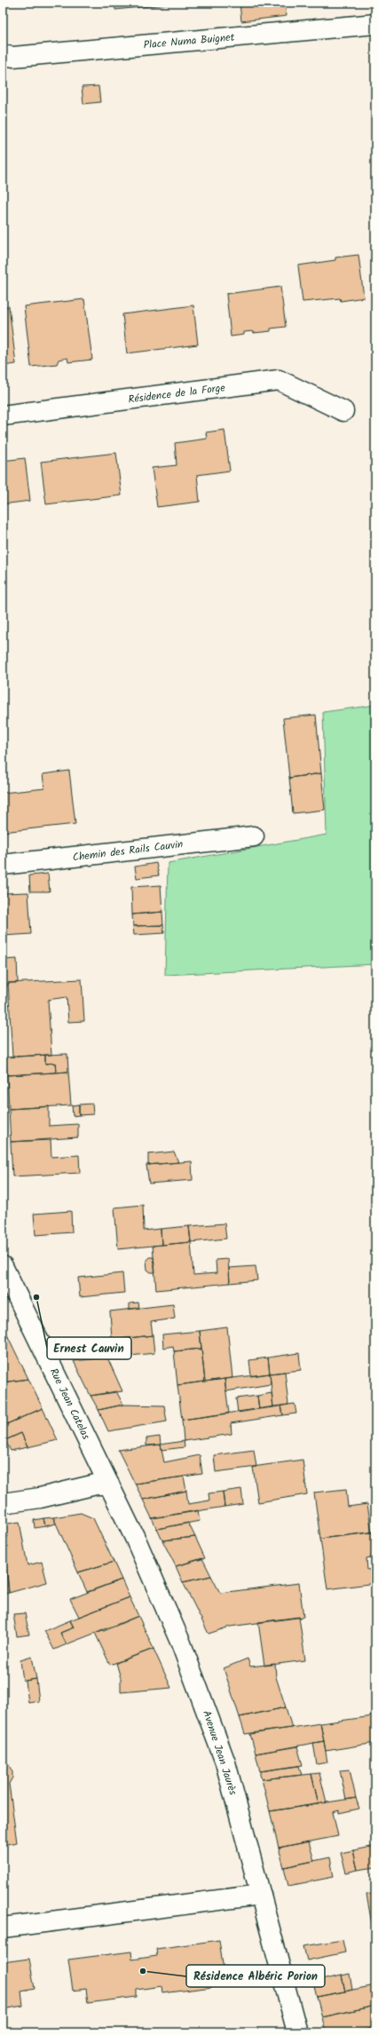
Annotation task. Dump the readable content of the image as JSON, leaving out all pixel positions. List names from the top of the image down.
{
  "streets": {
    "street": [
      "Place Numa Buignet",
      "Résidence de la Forge",
      "Chemin des Rails Cauvin",
      "Rue Jean Catelas",
      "Avenue Jean Jaurès"
    ]
  },
  "crossings": [
    ["Rue Jean Catelas", "Avenue Jean Jaurès"]
  ],
  "places": ["Ernest Cauvin", "Résidence Albéric Porion"]
}
